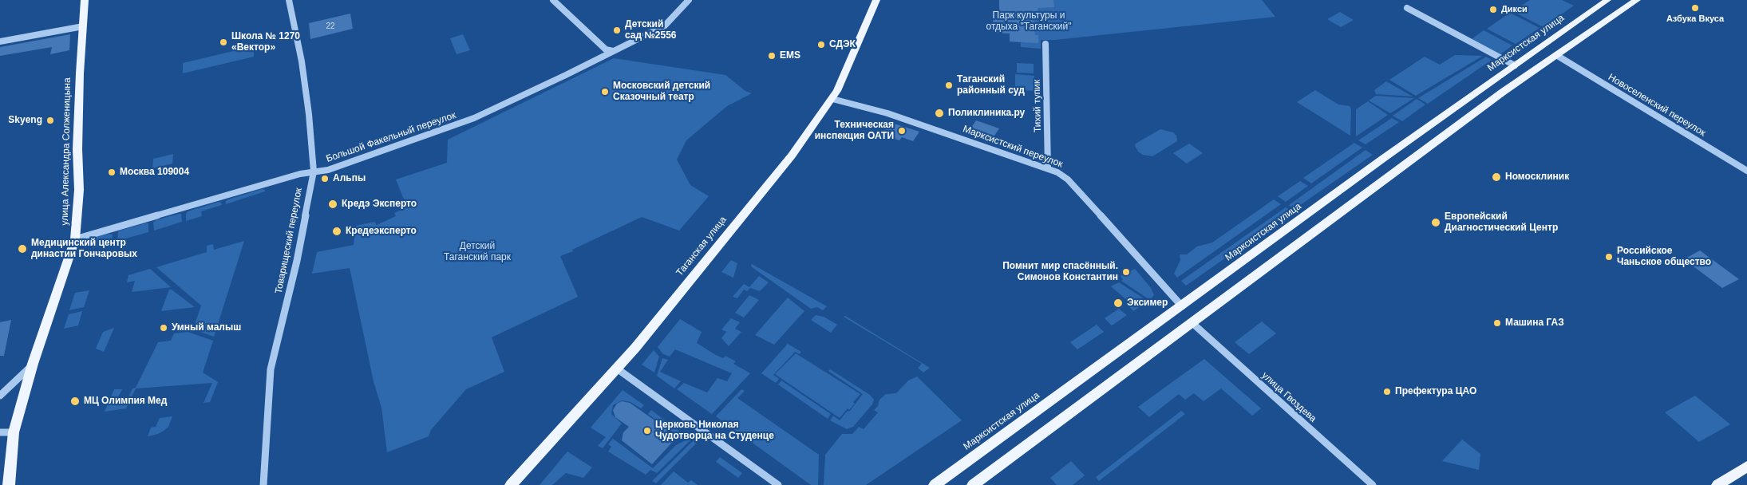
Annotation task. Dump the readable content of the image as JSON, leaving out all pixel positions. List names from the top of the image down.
{
  "streets": {
    "main road": ["Марксистская улица", "улица Александра Солженицына", "Таганская улица"],
    "street": [
      "Новоселенский переулок",
      "Тихий тупик",
      "Большой Факельный переулок",
      "Марксистский переулок",
      "Товарищеский переулок",
      "улица Гвоздева"
    ]
  },
  "crossings": [
    ["Марксистская улица", "Марксистский переулок"],
    ["Тихий тупик", "Марксистский переулок"],
    ["Большой Факельный переулок", "улица Александра Солженицына"],
    ["Большой Факельный переулок", "Товарищеский переулок"],
    ["Марксистский переулок", "Таганская улица"]
  ],
  "parks": ["Парк культуры и отдыха \"Таганский\"", "Детский Таганский парк"],
  "places": [
    "Азбука Вкуса",
    "Дикси",
    "Детский сад №2556",
    "Школа № 1270 «Вектор»",
    "СДЭК",
    "EMS",
    "Таганский районный суд",
    "Московский детский Сказочный театр",
    "Поликлиника.ру",
    "Skyeng",
    "Техническая инспекция ОАТИ",
    "Москва 109004",
    "Номосклиник",
    "Альпы",
    "Кредэ Эксперто",
    "Европейский Диагностический Центр",
    "Кредеэксперто",
    "Медицинский центр династии Гончаровых",
    "Российское Чаньское общество",
    "Помнит мир спасённый. Симонов Константин",
    "Эксимер",
    "Машина ГАЗ",
    "Умный малыш",
    "Префектура ЦАО",
    "МЦ Олимпия Мед",
    "Церковь Николая Чудотворца на Студенце"
  ],
  "house_numbers": ["22"]
}
